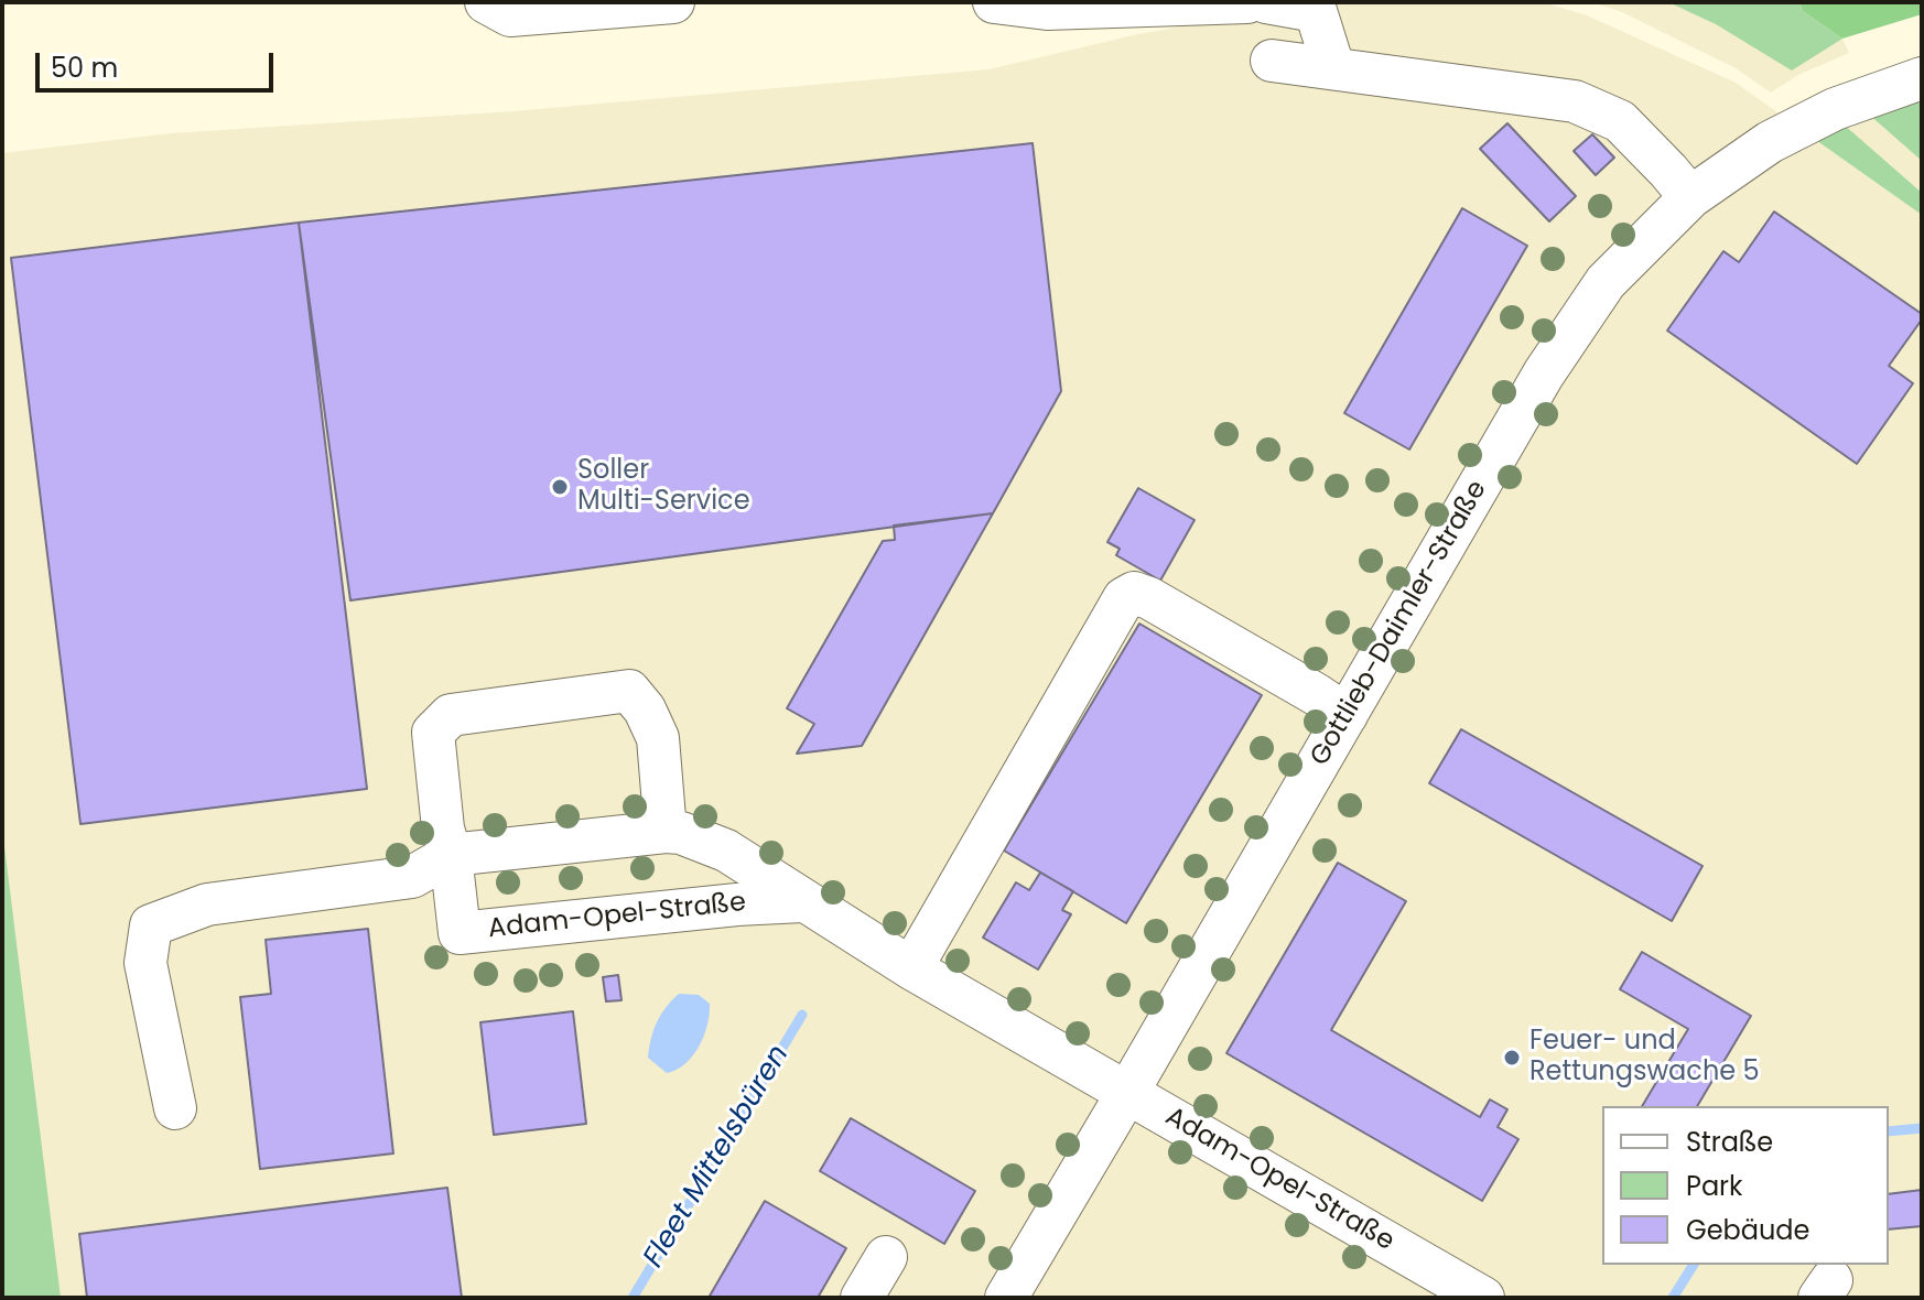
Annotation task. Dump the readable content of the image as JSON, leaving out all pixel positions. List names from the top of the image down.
{
  "streets": {
    "street": ["Gottlieb-Daimler-Straße", "Adam-Opel-Straße"]
  },
  "crossings": [
    ["Gottlieb-Daimler-Straße", "Adam-Opel-Straße"]
  ],
  "water": ["Fleet Mittelsbüren"],
  "places": ["Soller Multi-Service", "Feuer- und Rettungswache 5"],
  "legend": ["Straße", "Park", "Gebäude"],
  "scale_bar": "50 m"
}
